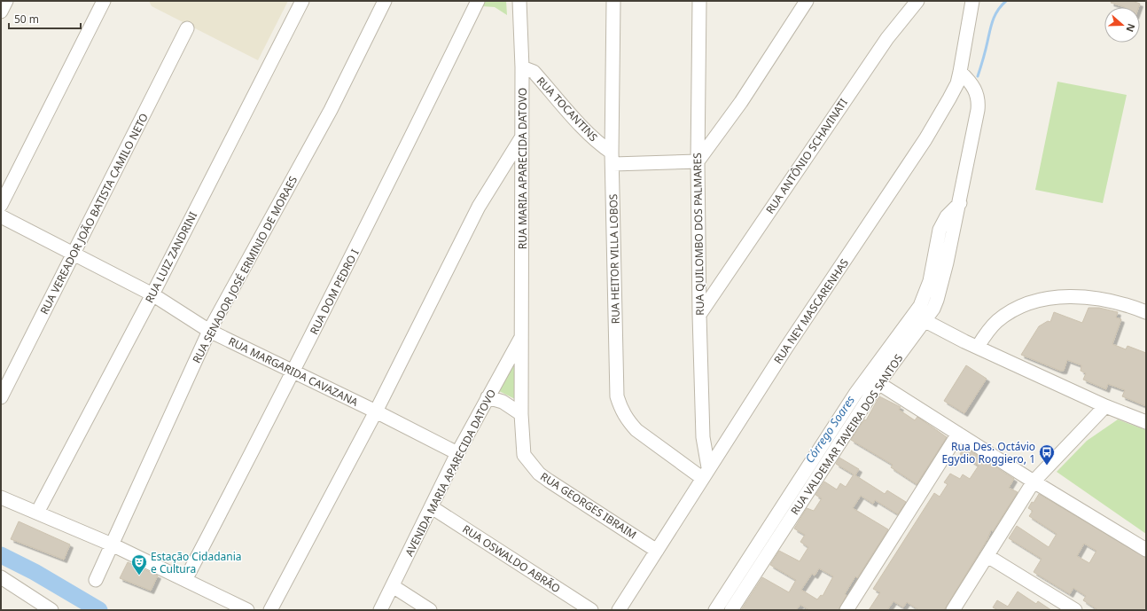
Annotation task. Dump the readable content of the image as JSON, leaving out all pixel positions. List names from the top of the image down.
{
  "streets": {
    "street": [
      "RUA TOCANTINS",
      "RUA ANTÔNIO SCHAVINATI",
      "RUA MARIA APARECIDA DATOVO",
      "RUA VEREADOR JOÃO BATISTA CAMILO NETO",
      "RUA QUILOMBO DOS PALMARES",
      "RUA LUIZ ZANDRINI",
      "RUA HEITOR VILLA LOBOS",
      "RUA SENADOR JOSÉ ERMINIO DE MORAES",
      "RUA DOM PEDRO I",
      "RUA NEY MASCARENHAS",
      "RUA MARGARIDA CAVAZANA",
      "RUA VALDEMAR TAVEIRA DOS SANTOS",
      "AVENIDA MARIA APARECIDA DATOVO",
      "RUA GEORGES IBRAIM",
      "RUA OSWALDO ABRÃO"
    ]
  },
  "crossings": [
    ["RUA TOCANTINS", "RUA MARIA APARECIDA DATOVO"],
    ["RUA TOCANTINS", "RUA HEITOR VILLA LOBOS"],
    ["RUA ANTÔNIO SCHAVINATI", "RUA QUILOMBO DOS PALMARES"],
    ["RUA MARIA APARECIDA DATOVO", "AVENIDA MARIA APARECIDA DATOVO"],
    ["RUA MARIA APARECIDA DATOVO", "RUA GEORGES IBRAIM"],
    ["RUA VEREADOR JOÃO BATISTA CAMILO NETO", "RUA MARGARIDA CAVAZANA"],
    ["RUA QUILOMBO DOS PALMARES", "RUA HEITOR VILLA LOBOS"],
    ["RUA QUILOMBO DOS PALMARES", "RUA NEY MASCARENHAS"],
    ["RUA LUIZ ZANDRINI", "RUA MARGARIDA CAVAZANA"],
    ["RUA HEITOR VILLA LOBOS", "RUA NEY MASCARENHAS"],
    ["RUA SENADOR JOSÉ ERMINIO DE MORAES", "RUA MARGARIDA CAVAZANA"],
    ["RUA DOM PEDRO I", "RUA MARGARIDA CAVAZANA"],
    ["RUA NEY MASCARENHAS", "RUA VALDEMAR TAVEIRA DOS SANTOS"],
    ["RUA NEY MASCARENHAS", "RUA GEORGES IBRAIM"],
    ["RUA MARGARIDA CAVAZANA", "AVENIDA MARIA APARECIDA DATOVO"],
    ["AVENIDA MARIA APARECIDA DATOVO", "RUA GEORGES IBRAIM"],
    ["AVENIDA MARIA APARECIDA DATOVO", "RUA OSWALDO ABRÃO"]
  ],
  "water": ["Córrego Soares"],
  "places": {
    "bus stop": ["Rua Des. Octávio Egydio Roggiero, 1"],
    "theatre": ["Estação Cidadania e Cultura"]
  },
  "scale_bar": "50 m",
  "north": "right"
}
